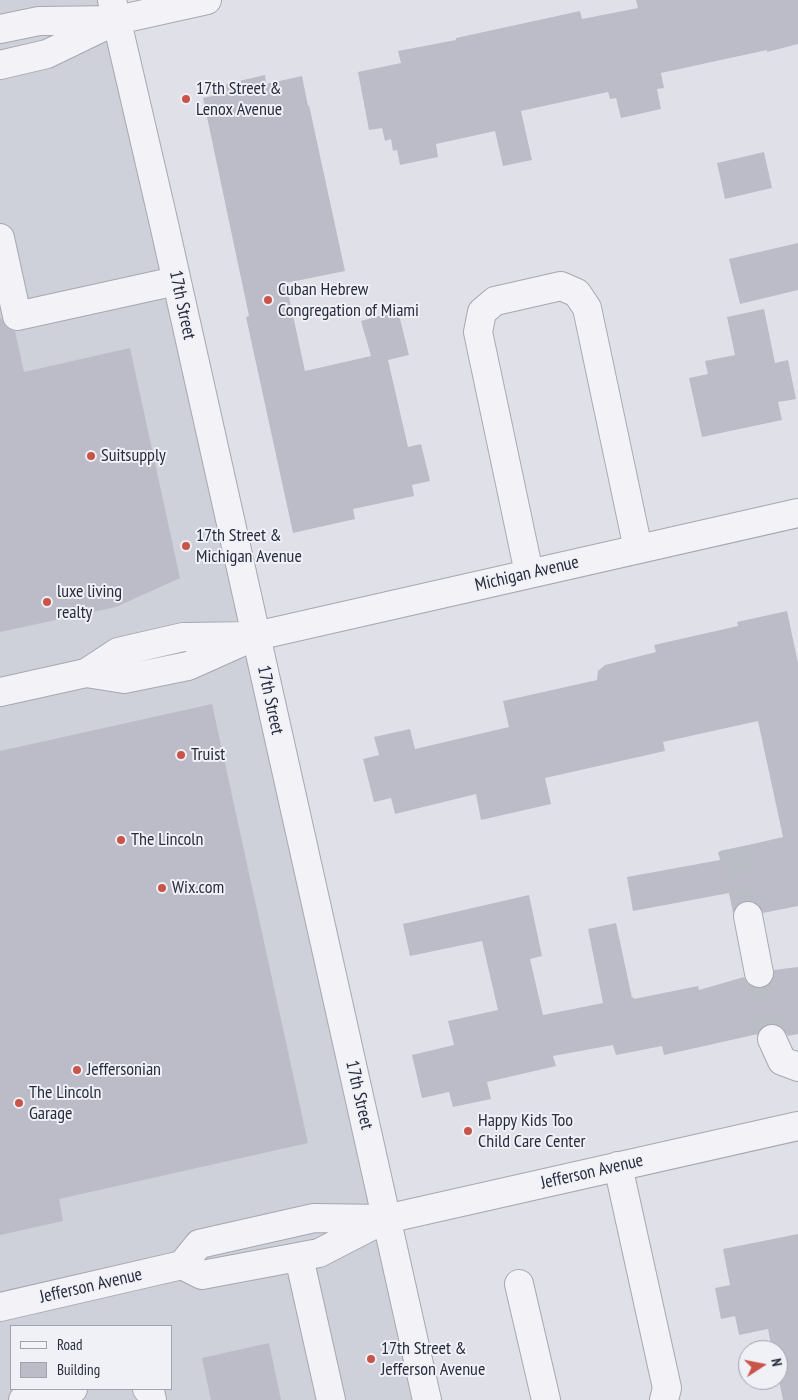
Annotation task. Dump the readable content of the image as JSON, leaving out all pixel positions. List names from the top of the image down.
{
  "streets": {
    "street": ["17th Street", "Michigan Avenue", "Jefferson Avenue"]
  },
  "crossings": [
    ["17th Street", "Michigan Avenue"],
    ["17th Street", "Jefferson Avenue"]
  ],
  "places": [
    "17th Street & Lenox Avenue",
    "Cuban Hebrew Congregation of Miami",
    "Suitsupply",
    "17th Street & Michigan Avenue",
    "luxe living realty",
    "Truist",
    "The Lincoln",
    "Wix.com",
    "Jeffersonian",
    "The Lincoln Garage",
    "Happy Kids Too Child Care Center",
    "17th Street & Jefferson Avenue"
  ],
  "legend": ["Road", "Building"],
  "north": "right"
}
